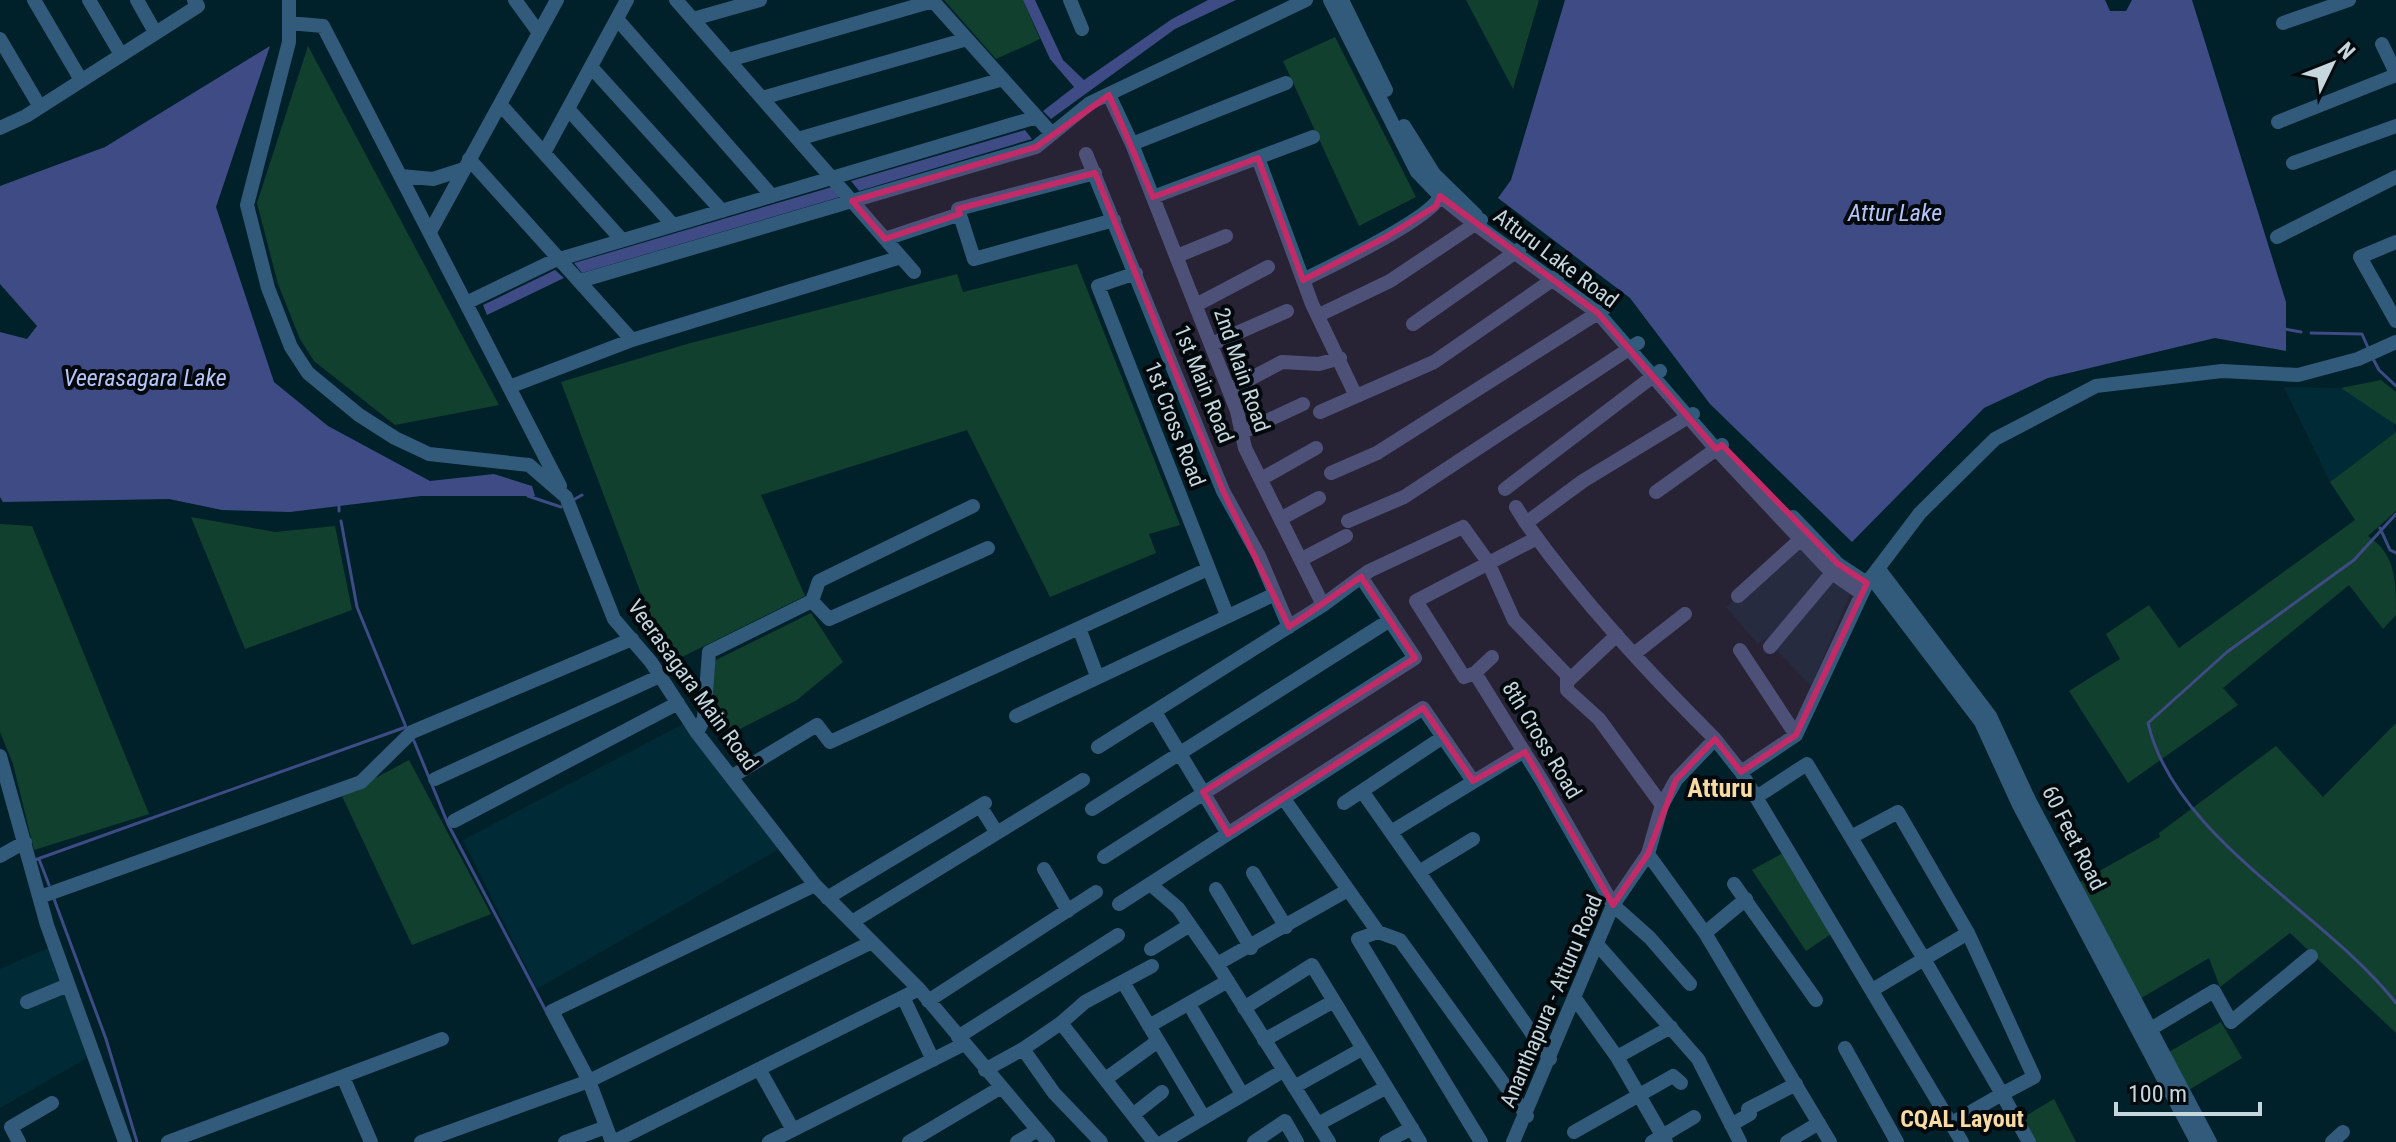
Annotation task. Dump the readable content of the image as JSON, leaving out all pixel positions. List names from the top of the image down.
{
  "streets": {
    "street": [
      "Atturu Lake Road",
      "2nd Main Road",
      "1st Main Road",
      "1st Cross Road",
      "Veerasagara Main Road",
      "8th Cross Road",
      "60 Feet Road",
      "Ananthapura - Atturu Road"
    ]
  },
  "crossings": [
    ["Atturu Lake Road", "60 Feet Road"],
    ["1st Main Road", "1st Cross Road"],
    ["8th Cross Road", "Ananthapura - Atturu Road"]
  ],
  "districts": ["Atturu", "CQAL Layout"],
  "water": ["Attur Lake", "Veerasagara Lake"],
  "scale_bar": "100 m",
  "north": "top right"
}
